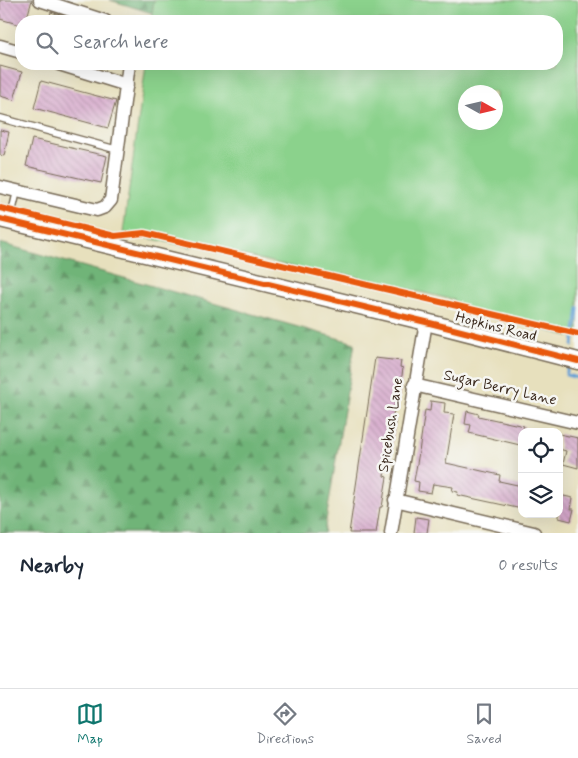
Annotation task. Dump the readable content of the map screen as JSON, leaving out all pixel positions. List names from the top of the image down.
{
  "streets": {
    "street": ["Hopkins Road", "Sugar Berry Lane", "Spicebush Lane"]
  },
  "crossings": [
    ["Hopkins Road", "Spicebush Lane"],
    ["Sugar Berry Lane", "Spicebush Lane"]
  ],
  "north": "right",
  "page": {
    "search": "Search here",
    "heading": ["Nearby", "0 results"],
    "nav": ["Map", "Directions", "Saved"]
  }
}
